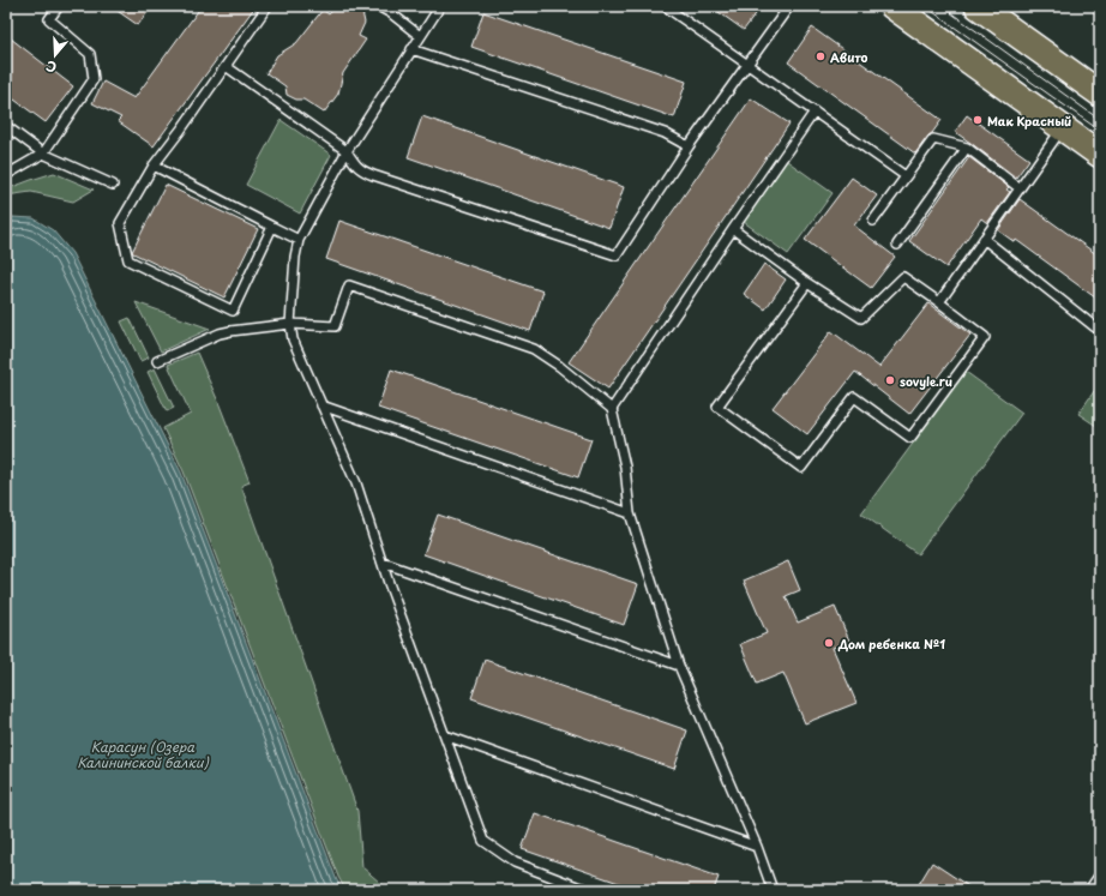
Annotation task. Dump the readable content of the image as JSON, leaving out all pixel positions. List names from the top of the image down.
{
  "water": ["Карасун (Озера Калининской балки)"],
  "places": [
    "Авито",
    "Мак Красный",
    "sovyle.ru",
    "Дом ребенка №1"
  ],
  "north": "bottom"
}
